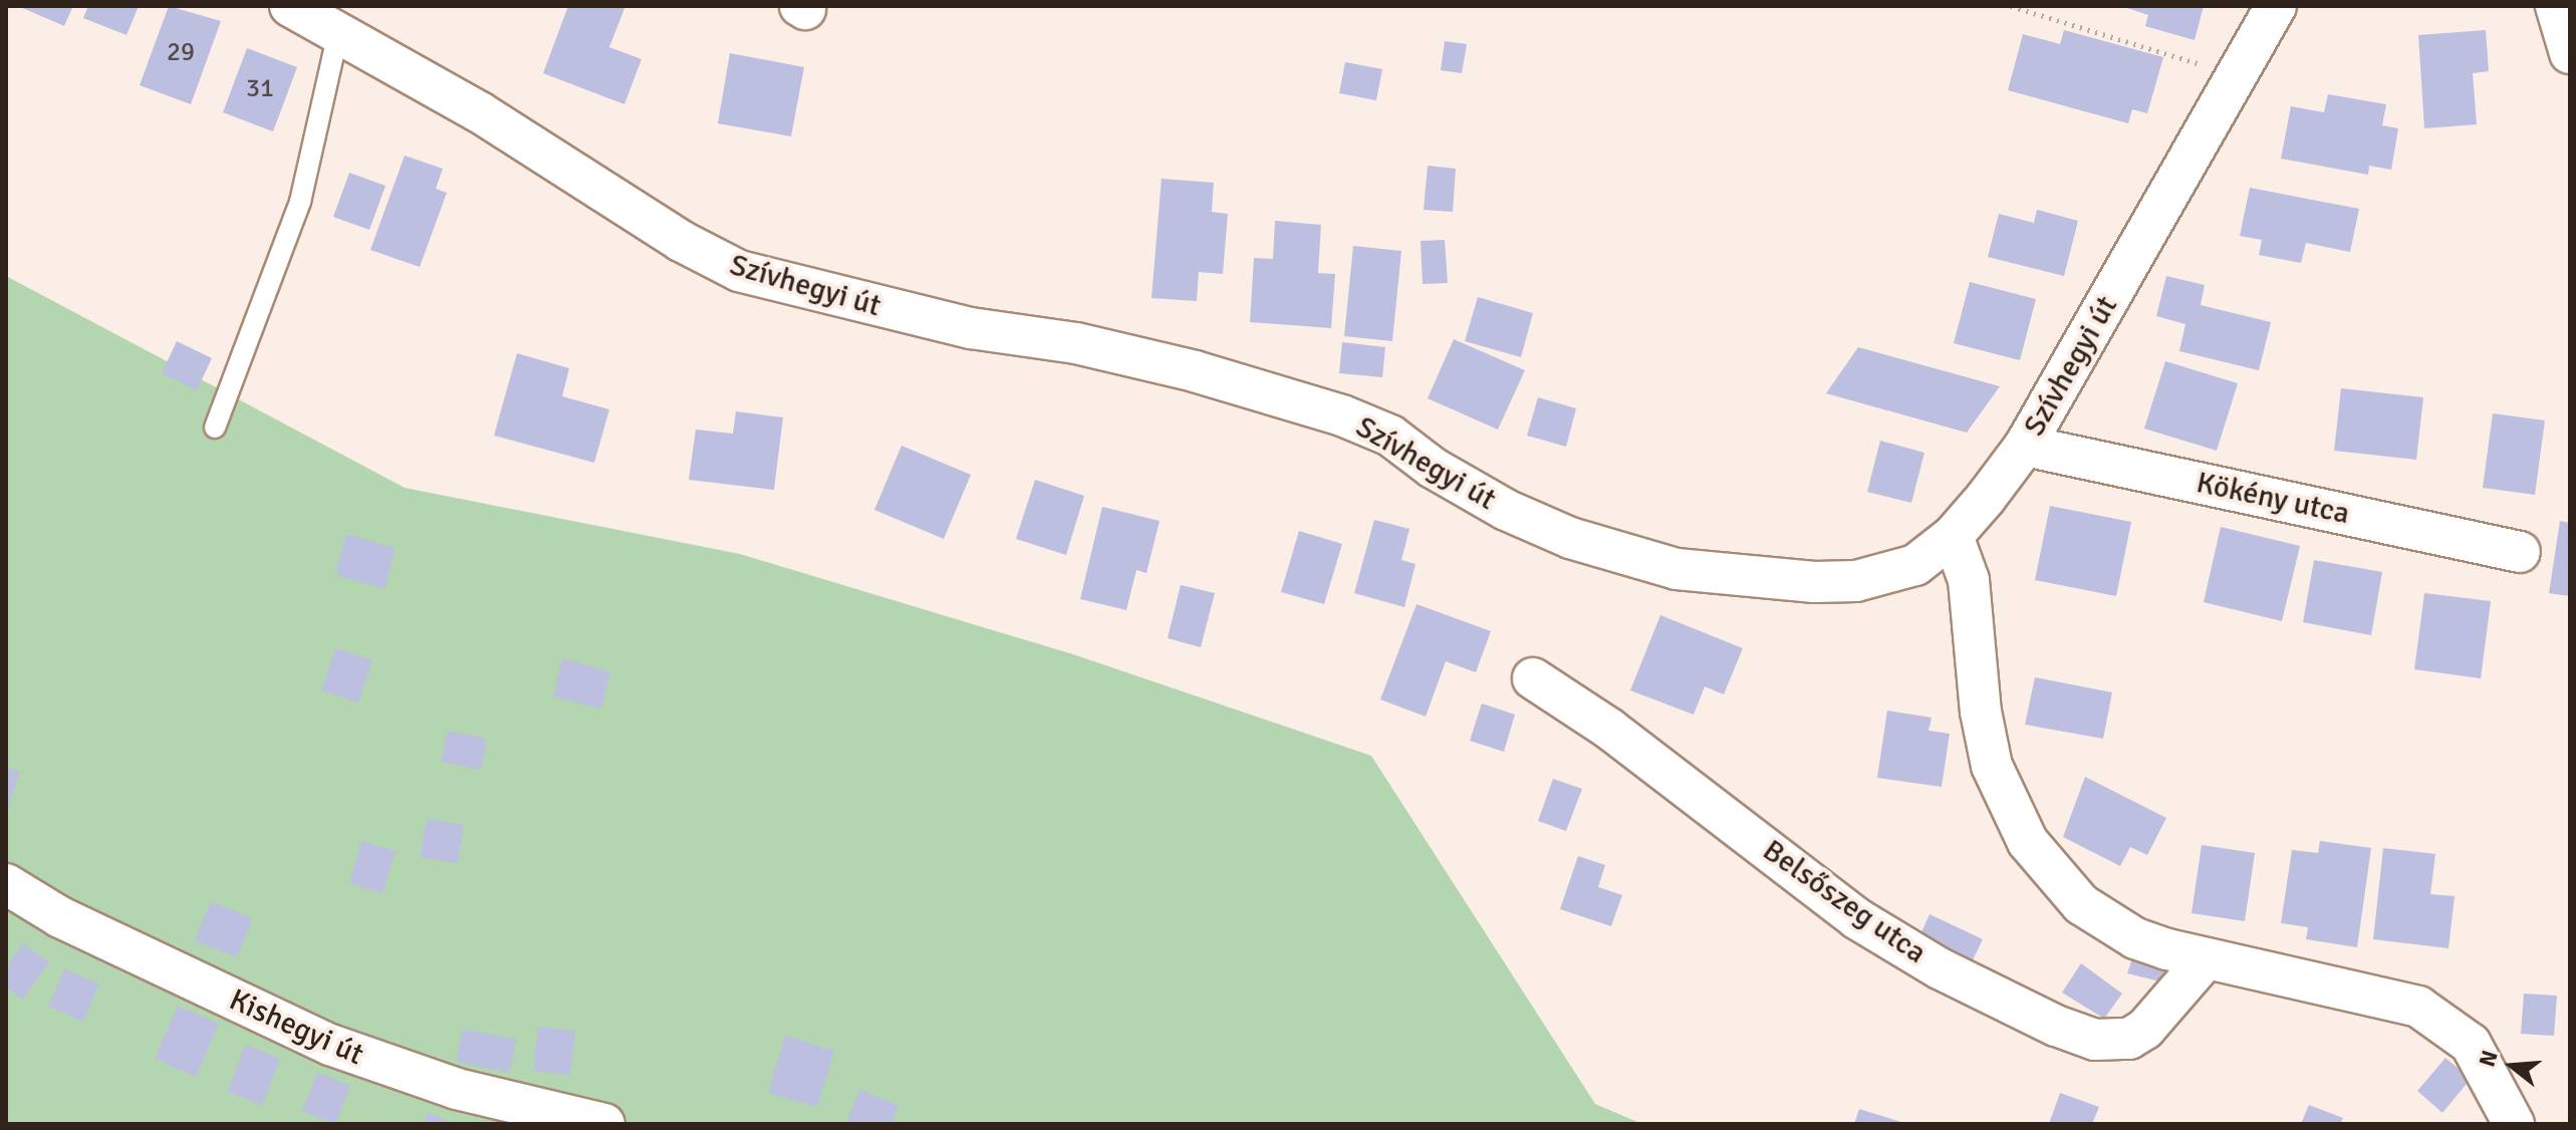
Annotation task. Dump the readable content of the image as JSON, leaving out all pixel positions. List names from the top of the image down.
{
  "streets": {
    "street": [
      "Szívhegyi út",
      "Kökény utca",
      "Belsőszeg utca",
      "Kishegyi út"
    ]
  },
  "crossings": [
    ["Szívhegyi út", "Kökény utca"]
  ],
  "house_numbers": ["29", "31"],
  "north": "left"
}
